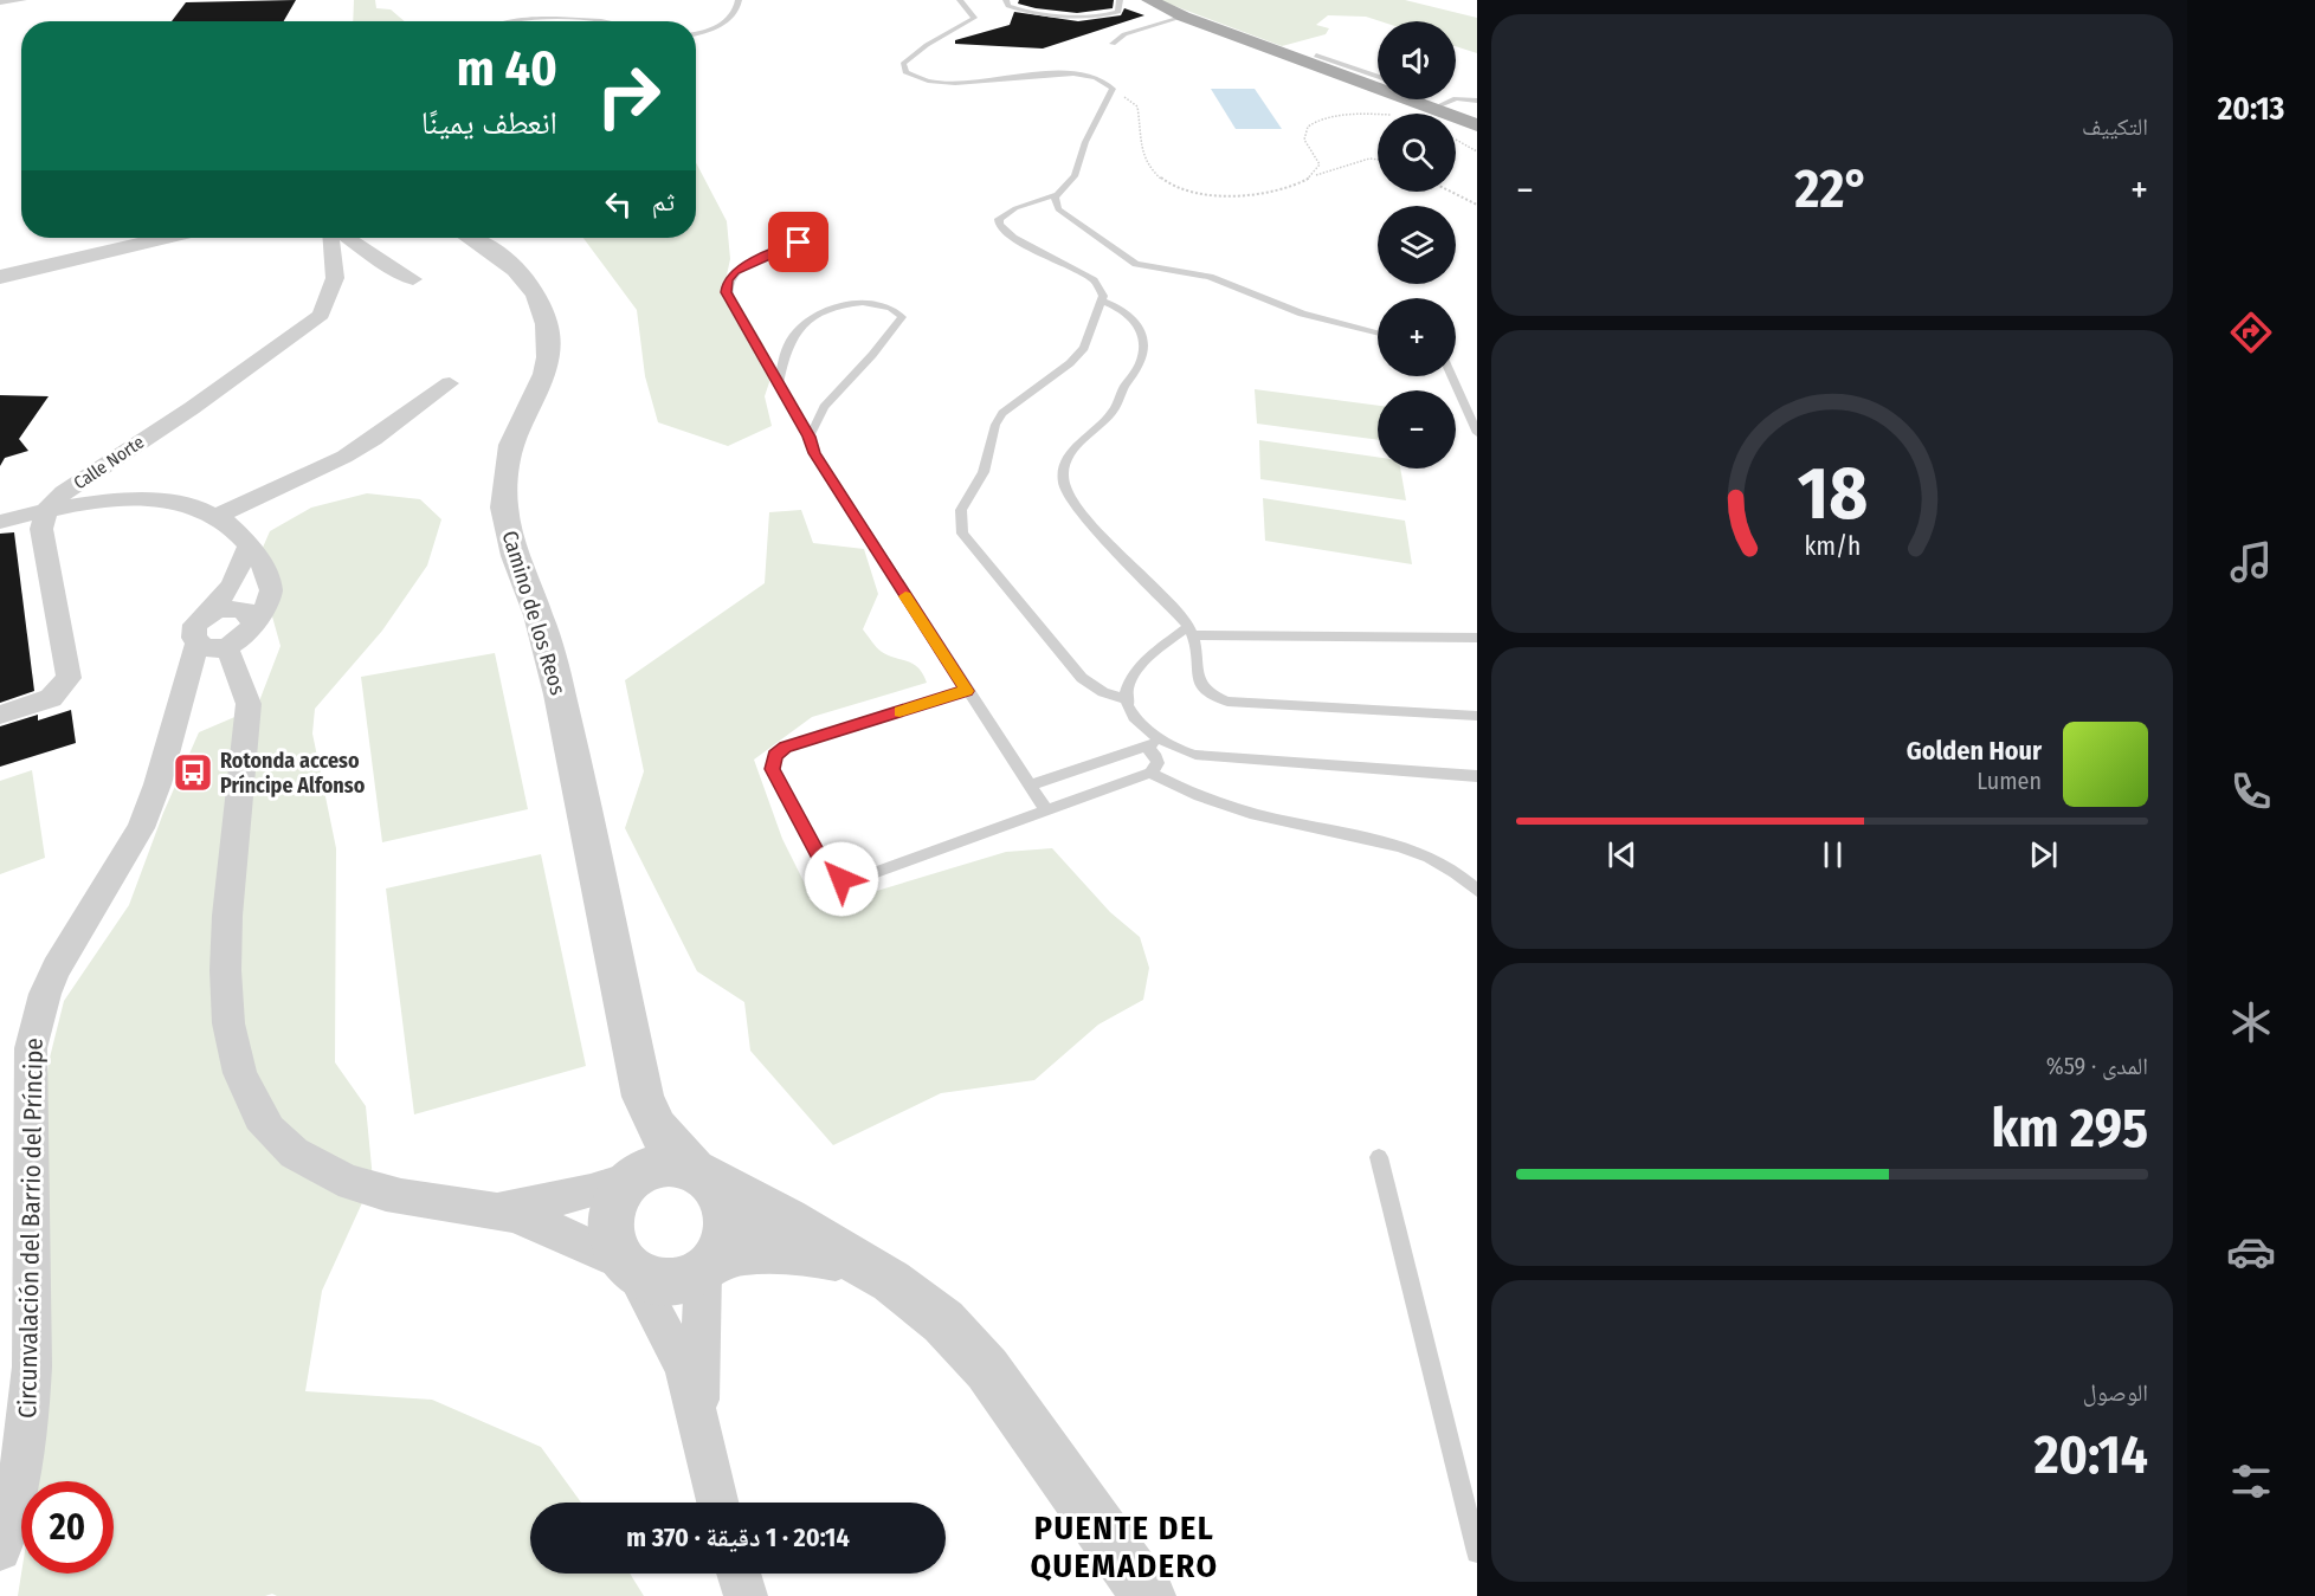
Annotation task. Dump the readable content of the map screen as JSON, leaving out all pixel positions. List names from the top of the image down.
{
  "streets": {
    "street": ["Calle Norte", "Camino de los Reos", "Circunvalación del Barrio del Príncipe"]
  },
  "districts": ["PUENTE DEL QUEMADERO"],
  "places": {
    "bus stop": ["Rotonda acceso Príncipe Alfonso"]
  },
  "page": {
    "tabs": "20:13",
    "tile": [
      "التكييف",
      ["المدى · 59%", "295 km"],
      ["الوصول", "20:14"]
    ],
    "map_buttons": ["+", "−"],
    "turn": ["40 m", "انعطف يمينًا"],
    "heat": ["−", "22°", "+"],
    "then": "ثم",
    "song": ["Golden Hour", "Lumen"],
    "limit": "20",
    "trip": "20:14 · 1 دقيقة · 370 m",
    "gauge": ["18", "km/h"]
  }
}
